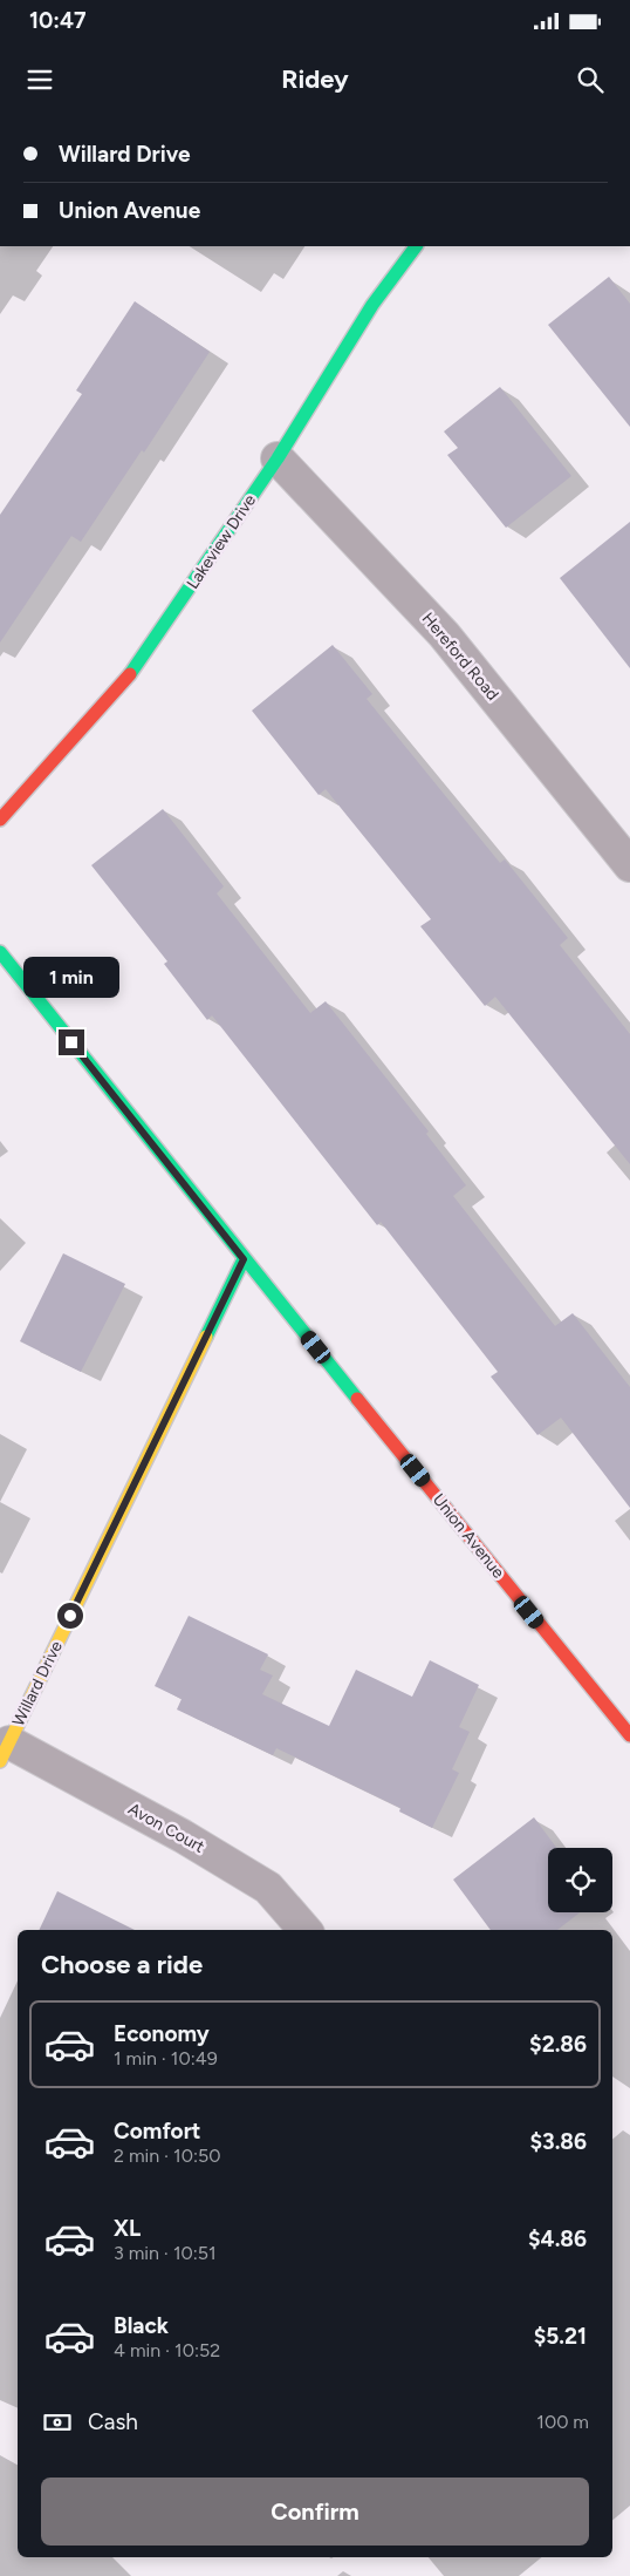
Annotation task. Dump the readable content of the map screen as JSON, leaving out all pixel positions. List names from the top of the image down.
{
  "streets": {
    "street": [
      "Lakeview Drive",
      "Hereford Road",
      "Union Avenue",
      "Willard Drive",
      "Avon Court"
    ]
  },
  "crossings": [
    ["Lakeview Drive", "Hereford Road"],
    ["Union Avenue", "Willard Drive"],
    ["Willard Drive", "Avon Court"]
  ],
  "page": {
    "status": "10:47",
    "header": "Ridey",
    "banner": ["Willard Drive", "Union Avenue"],
    "bubble": "1 min",
    "heading": "Choose a ride",
    "list": [
      {
        "name": "Economy",
        "note": "1 min · 10:49",
        "value": "$2.86"
      },
      {
        "name": "Comfort",
        "note": "2 min · 10:50",
        "value": "$3.86"
      },
      {
        "name": "XL",
        "note": "3 min · 10:51",
        "value": "$4.86"
      },
      {
        "name": "Black",
        "note": "4 min · 10:52",
        "value": "$5.21"
      }
    ],
    "pay": ["Cash", "100 m"],
    "buttons": "Confirm"
  }
}
